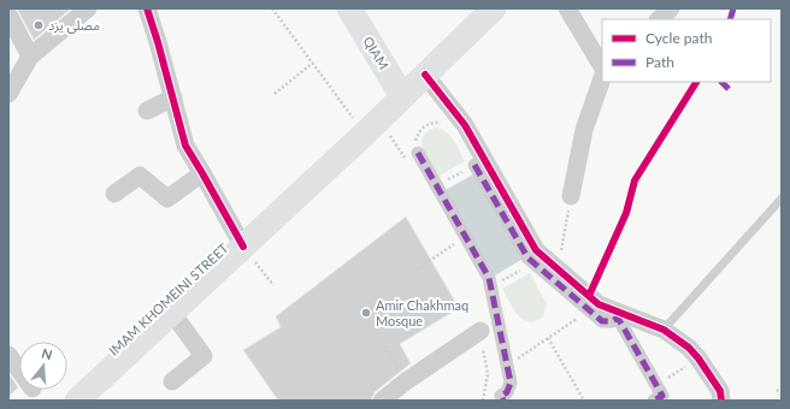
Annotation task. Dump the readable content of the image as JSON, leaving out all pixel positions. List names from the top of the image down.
{
  "streets": {
    "main road": ["QIAM", "IMAM KHOMEINI STREET"]
  },
  "crossings": [
    ["QIAM", "IMAM KHOMEINI STREET"]
  ],
  "places": ["مصلی یزد", "Amir Chakhmaq Mosque"],
  "legend": ["Cycle path", "Path"],
  "north": "top"
}
